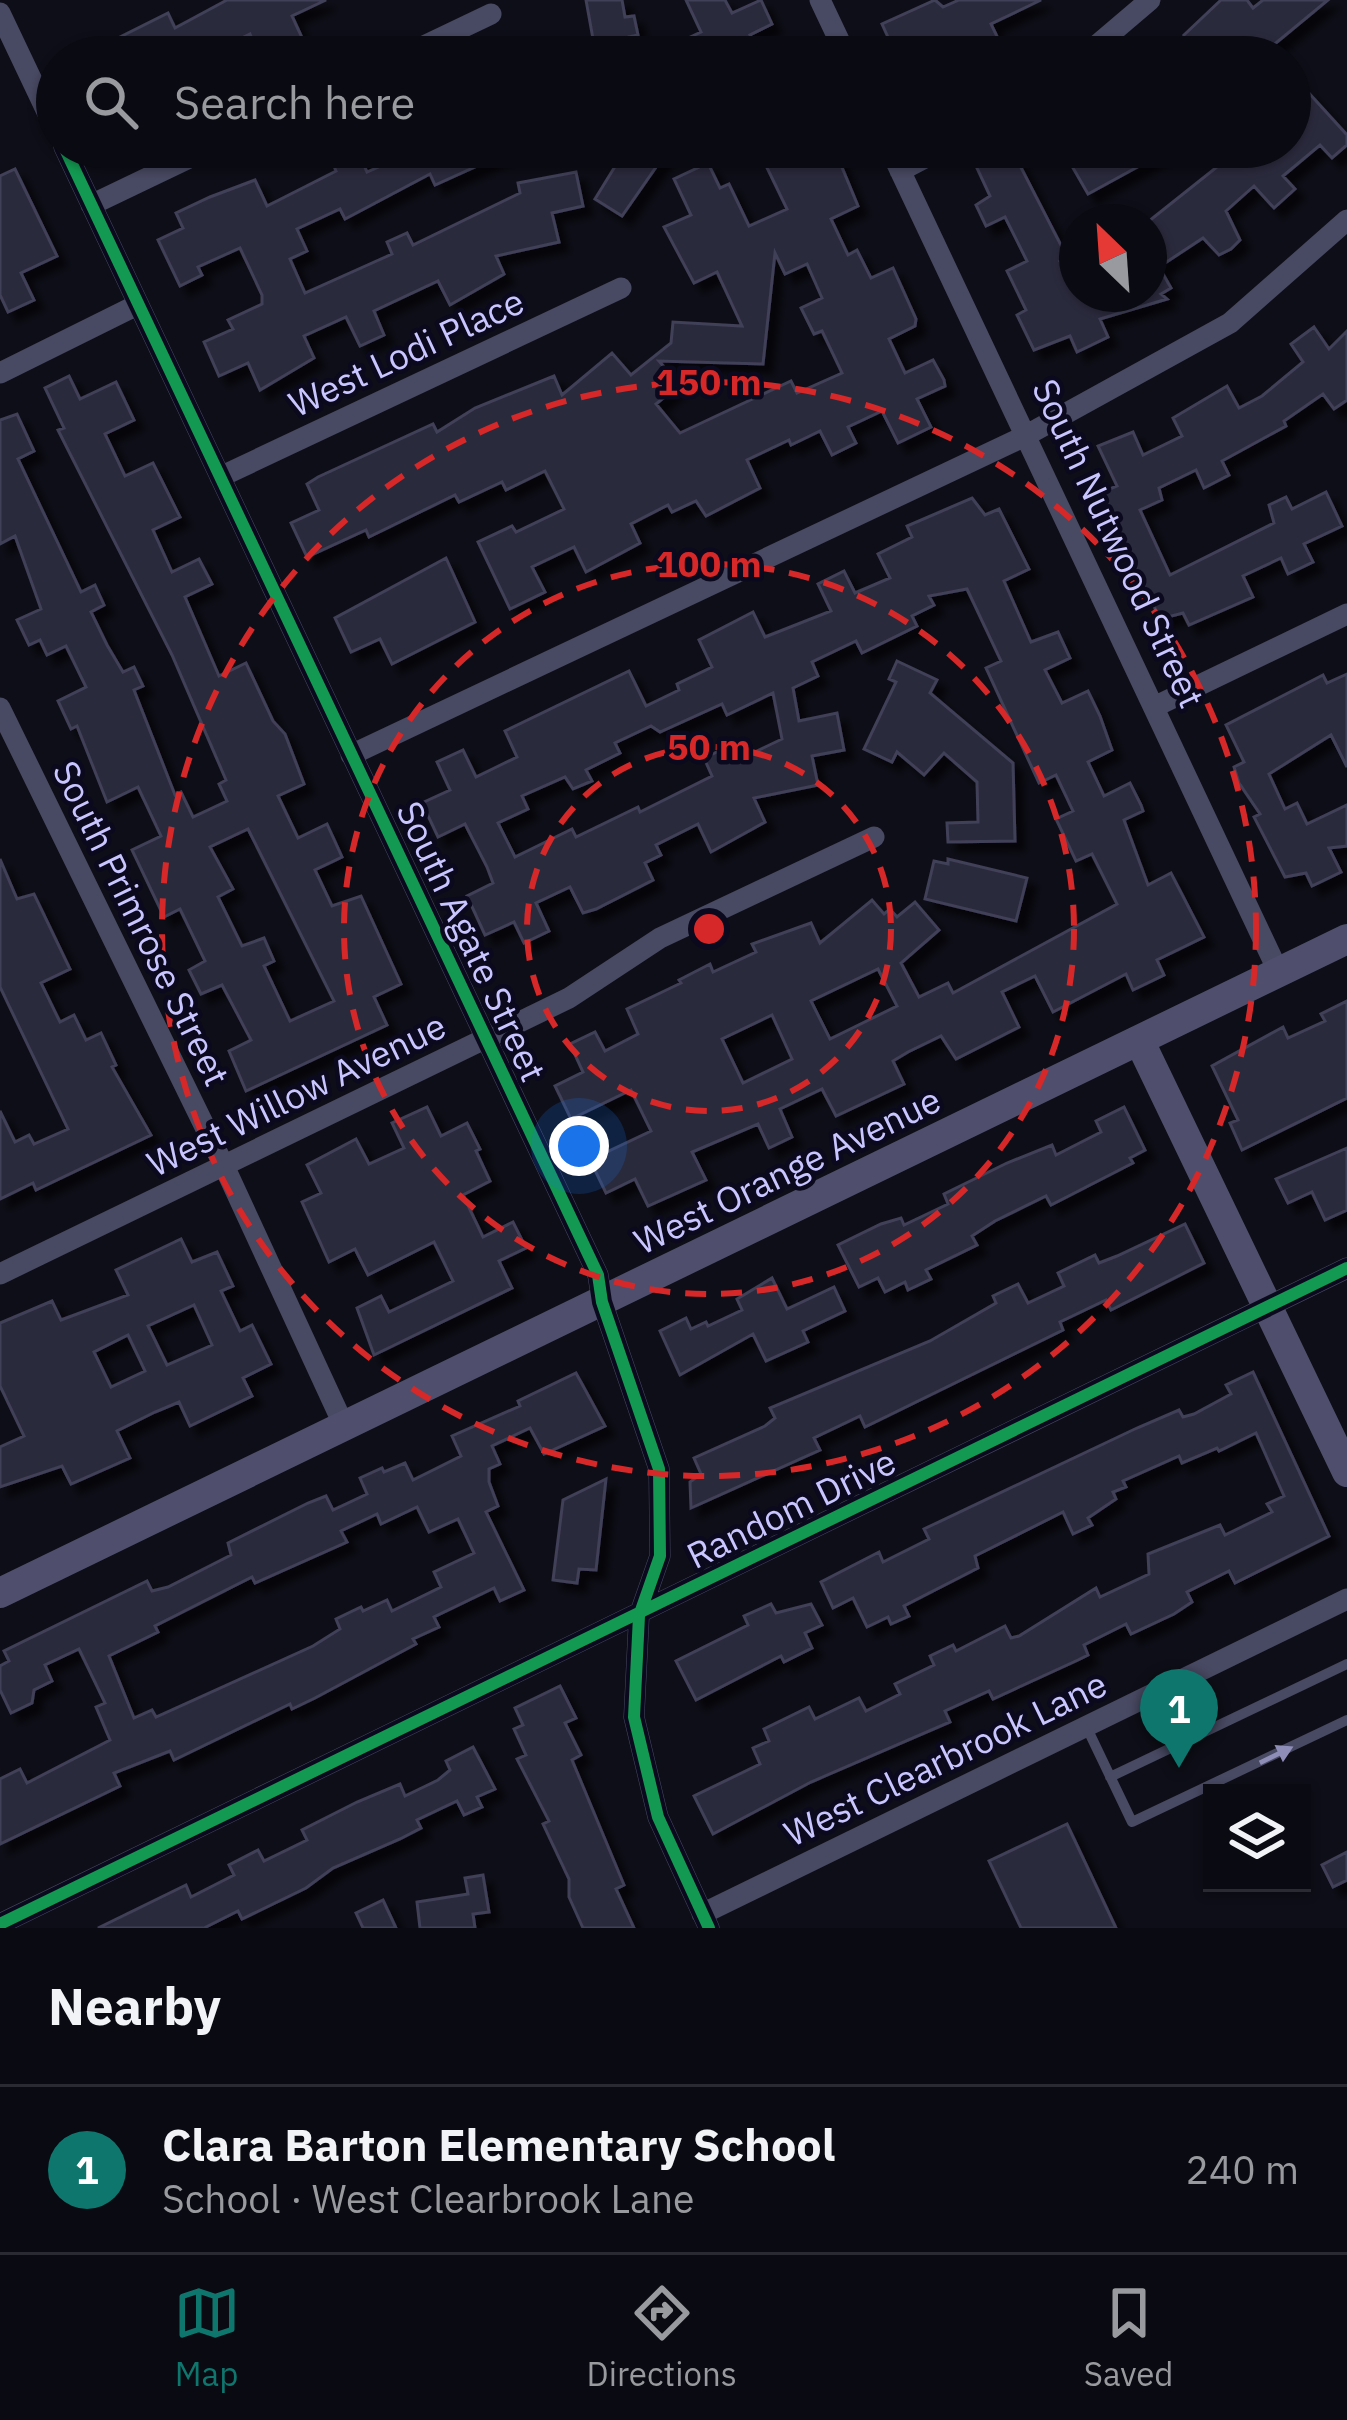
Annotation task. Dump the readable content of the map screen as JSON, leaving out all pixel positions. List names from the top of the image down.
{
  "streets": {
    "street": [
      "West Lodi Place",
      "South Nutwood Street",
      "South Primrose Street",
      "South Agate Street",
      "West Willow Avenue",
      "West Orange Avenue",
      "Random Drive",
      "West Clearbrook Lane"
    ]
  },
  "crossings": [
    ["West Lodi Place", "South Agate Street"],
    ["South Nutwood Street", "West Orange Avenue"],
    ["South Primrose Street", "West Willow Avenue"],
    ["South Primrose Street", "West Orange Avenue"],
    ["South Agate Street", "West Willow Avenue"],
    ["South Agate Street", "West Orange Avenue"],
    ["South Agate Street", "Random Drive"],
    ["South Agate Street", "West Clearbrook Lane"]
  ],
  "north": "top left",
  "page": {
    "search": "Search here",
    "pins": "1",
    "heading": "Nearby",
    "list": [
      {
        "mark": "1",
        "name": "Clara Barton Elementary School",
        "note": "School · West Clearbrook Lane",
        "value": "240 m"
      }
    ],
    "nav": ["Map", "Directions", "Saved"]
  },
  "rings": ["150 m", "100 m", "50 m"]
}
